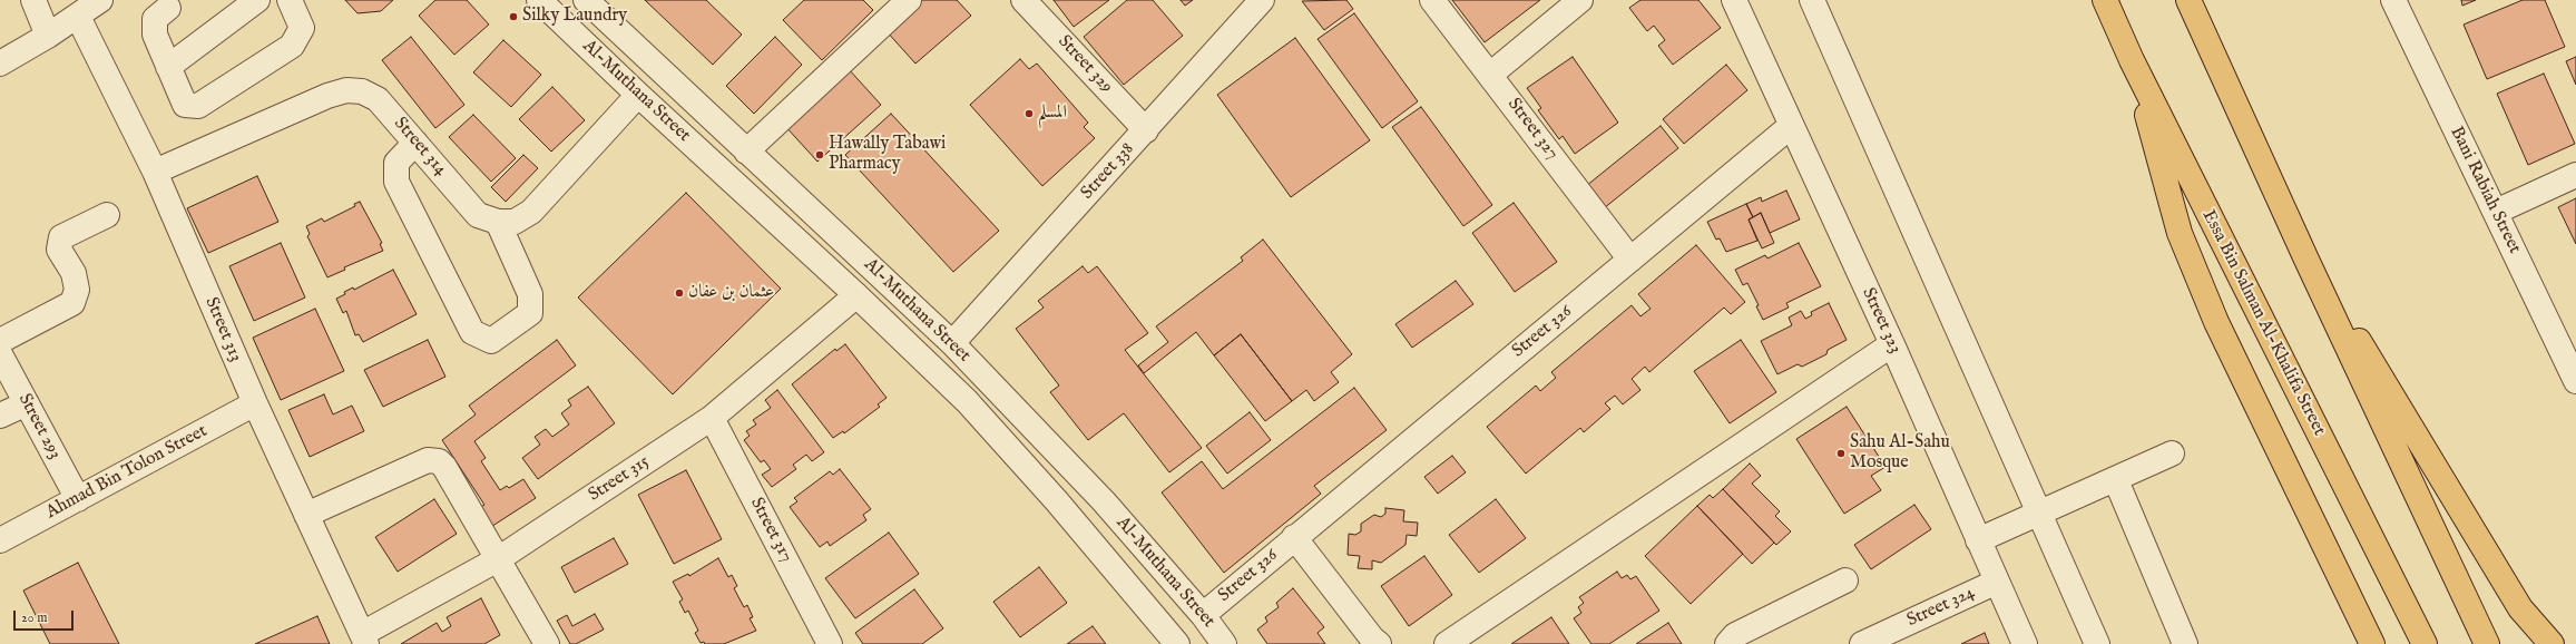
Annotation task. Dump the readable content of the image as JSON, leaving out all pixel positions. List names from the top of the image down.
{
  "streets": {
    "highway": ["Essa Bin Salman Al-Khalifa Street"],
    "street": [
      "Street 329",
      "Al-Muthana Street",
      "Street 327",
      "Street 314",
      "Street 338",
      "Bani Rabiah Street",
      "Street 323",
      "Street 313",
      "Street 326",
      "Street 293",
      "Ahmad Bin Tolon Street",
      "Street 315",
      "Street 317",
      "Street 324"
    ]
  },
  "crossings": [
    ["Street 329", "Street 338"],
    ["Al-Muthana Street", "Street 314"],
    ["Al-Muthana Street", "Street 338"],
    ["Al-Muthana Street", "Street 326"],
    ["Al-Muthana Street", "Street 315"],
    ["Street 327", "Street 326"],
    ["Street 314", "Street 313"],
    ["Street 323", "Street 326"],
    ["Street 323", "Street 324"],
    ["Street 313", "Ahmad Bin Tolon Street"],
    ["Street 313", "Street 315"],
    ["Street 293", "Ahmad Bin Tolon Street"],
    ["Street 315", "Street 317"]
  ],
  "places": [
    "Silky Laundry",
    "المسلم",
    "Hawally Tabawi Pharmacy",
    "عثمان بن عفان",
    "Sahu Al-Sahu Mosque"
  ],
  "scale_bar": "20 m"
}
